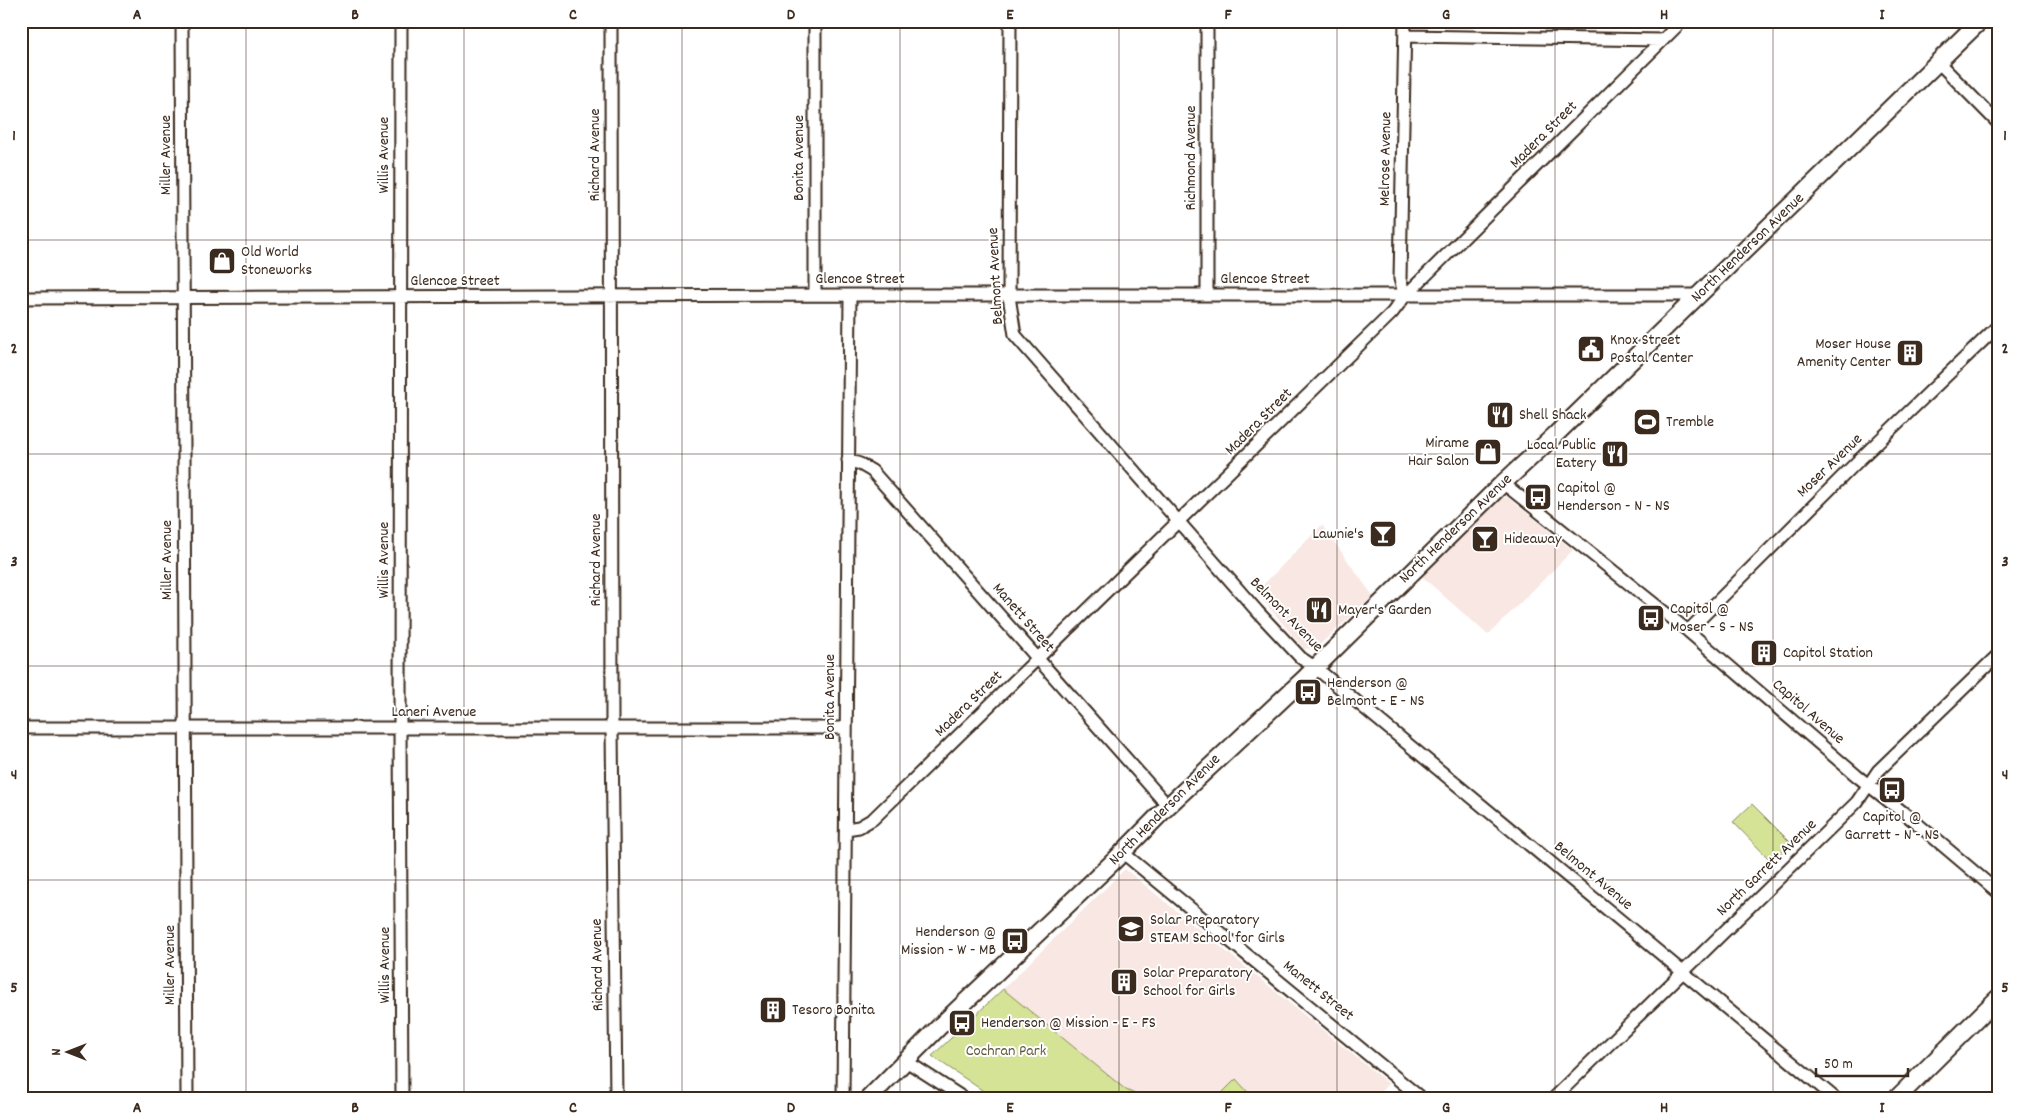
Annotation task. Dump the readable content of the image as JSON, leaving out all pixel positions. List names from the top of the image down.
{
  "streets": {
    "street": [
      "Madera Street",
      "Miller Avenue",
      "Willis Avenue",
      "Richard Avenue",
      "Bonita Avenue",
      "Richmond Avenue",
      "Melrose Avenue",
      "North Henderson Avenue",
      "Belmont Avenue",
      "Glencoe Street",
      "Moser Avenue",
      "Manett Street",
      "Laneri Avenue",
      "Capitol Avenue",
      "North Garrett Avenue"
    ]
  },
  "crossings": [
    ["Madera Street", "Bonita Avenue"],
    ["Madera Street", "Melrose Avenue"],
    ["Madera Street", "Belmont Avenue"],
    ["Madera Street", "Glencoe Street"],
    ["Madera Street", "Manett Street"],
    ["Miller Avenue", "Glencoe Street"],
    ["Miller Avenue", "Laneri Avenue"],
    ["Willis Avenue", "Glencoe Street"],
    ["Willis Avenue", "Laneri Avenue"],
    ["Richard Avenue", "Glencoe Street"],
    ["Richard Avenue", "Laneri Avenue"],
    ["Bonita Avenue", "Glencoe Street"],
    ["Bonita Avenue", "Manett Street"],
    ["Bonita Avenue", "Laneri Avenue"],
    ["Richmond Avenue", "Glencoe Street"],
    ["Melrose Avenue", "Glencoe Street"],
    ["North Henderson Avenue", "Belmont Avenue"],
    ["North Henderson Avenue", "Glencoe Street"],
    ["North Henderson Avenue", "Manett Street"],
    ["North Henderson Avenue", "Capitol Avenue"],
    ["Belmont Avenue", "Glencoe Street"],
    ["Belmont Avenue", "North Garrett Avenue"],
    ["Moser Avenue", "Capitol Avenue"],
    ["Capitol Avenue", "North Garrett Avenue"]
  ],
  "parks": ["Cochran Park"],
  "places": {
    "shop": ["Old World Stoneworks", "Mirame Hair Salon"],
    "public building": ["Knox Street Postal Center"],
    "building": [
      "Moser House Amenity Center",
      "Capitol Station",
      "Solar Preparatory School for Girls",
      "Tesoro Bonita"
    ],
    "restaurant": ["Shell Shack", "Local Public Eatery", "Mayer's Garden"],
    "sports": ["Tremble"],
    "bus stop": [
      "Capitol @ Henderson - N - NS",
      "Capitol @ Moser - S - NS",
      "Henderson @ Belmont - E - NS",
      "Capitol @ Garrett - N - NS",
      "Henderson @ Mission - W - MB",
      "Henderson @ Mission - E - FS"
    ],
    "bar": ["Lawnie's", "Hideaway"],
    "school or university": ["Solar Preparatory STEAM School for Girls"]
  },
  "scale_bar": "50 m",
  "north": "left",
  "grid": {
    "columns": [
      "A",
      "B",
      "C",
      "D",
      "E",
      "F",
      "G",
      "H",
      "I"
    ],
    "rows": [
      "1",
      "2",
      "3",
      "4",
      "5"
    ]
  }
}
